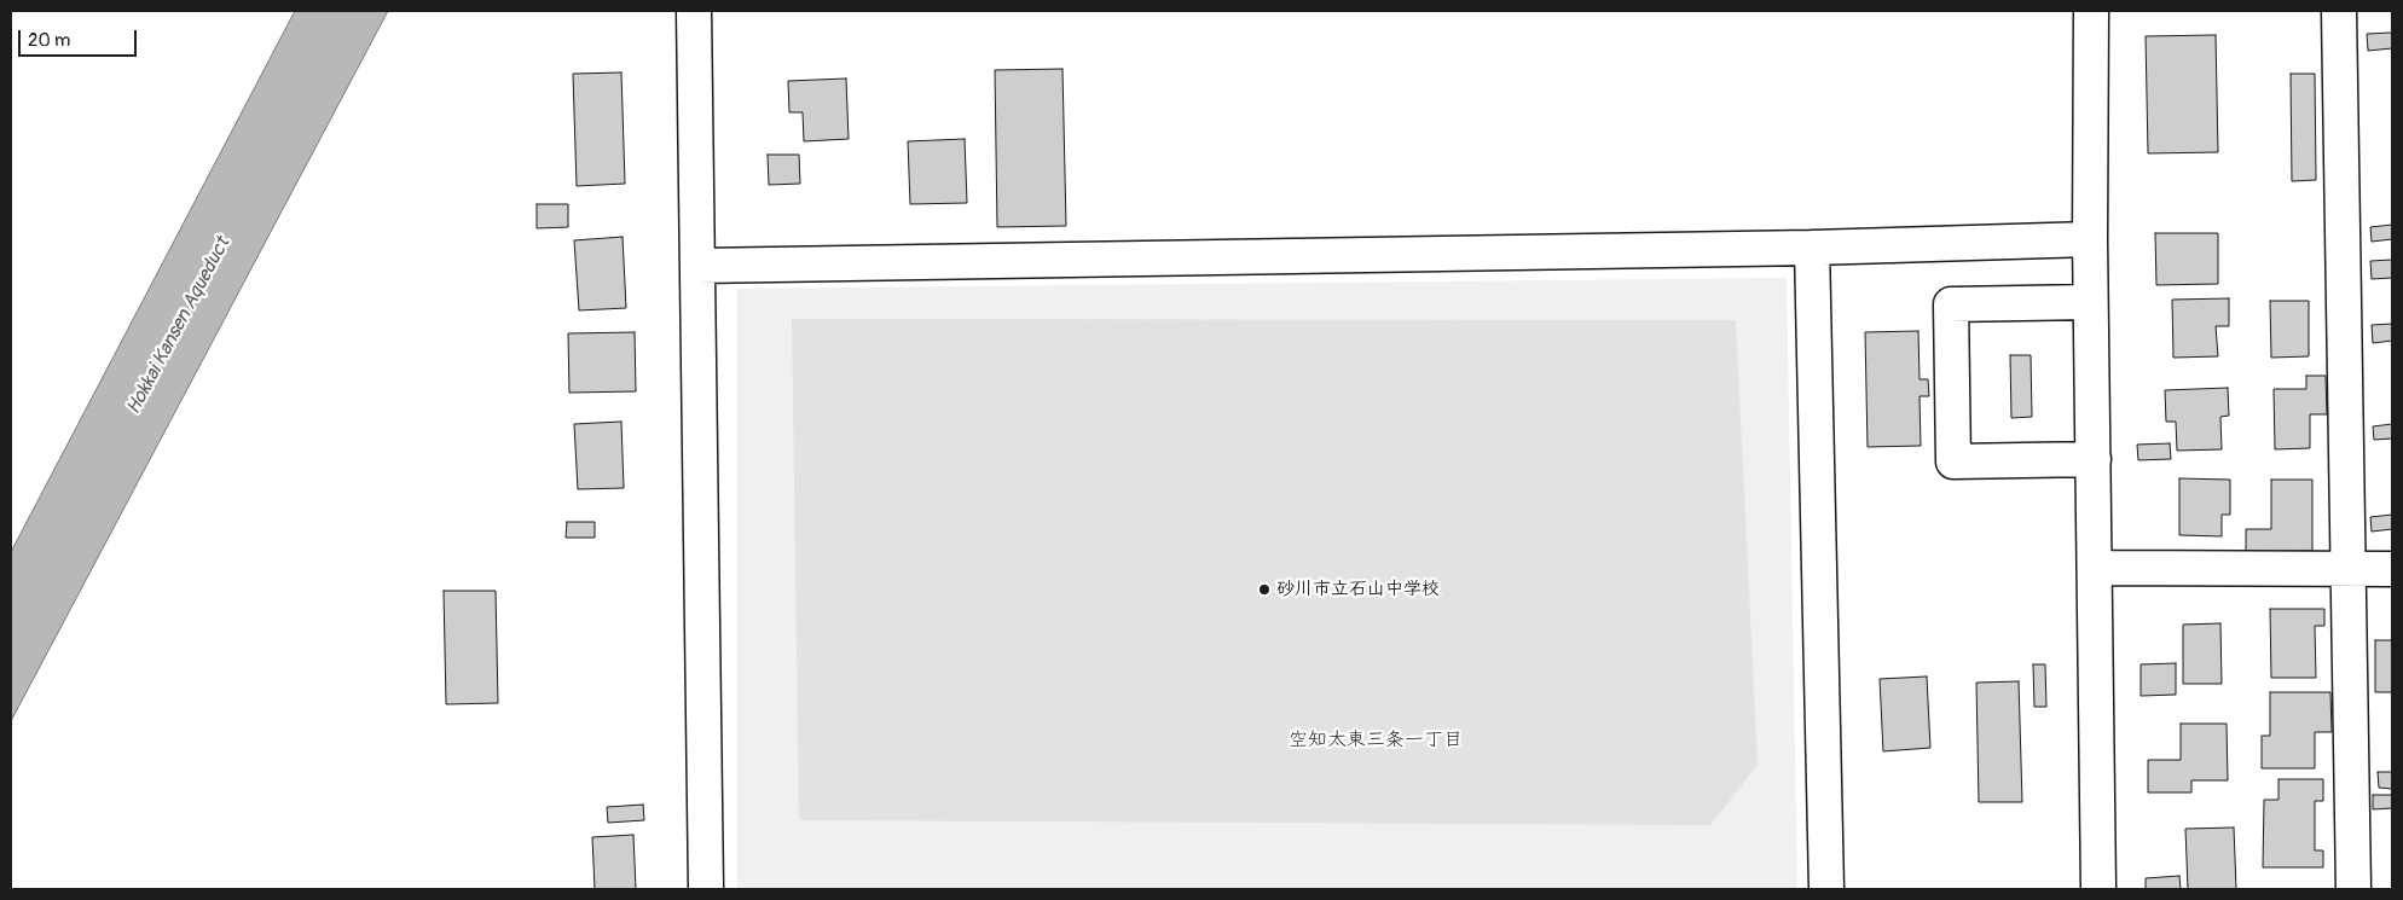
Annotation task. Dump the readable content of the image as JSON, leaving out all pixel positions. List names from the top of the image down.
{
  "districts": ["空知太東三条一丁目"],
  "water": ["Hokkai Kansen Aqueduct"],
  "places": ["砂川市立石山中学校"],
  "scale_bar": "20 m"
}
